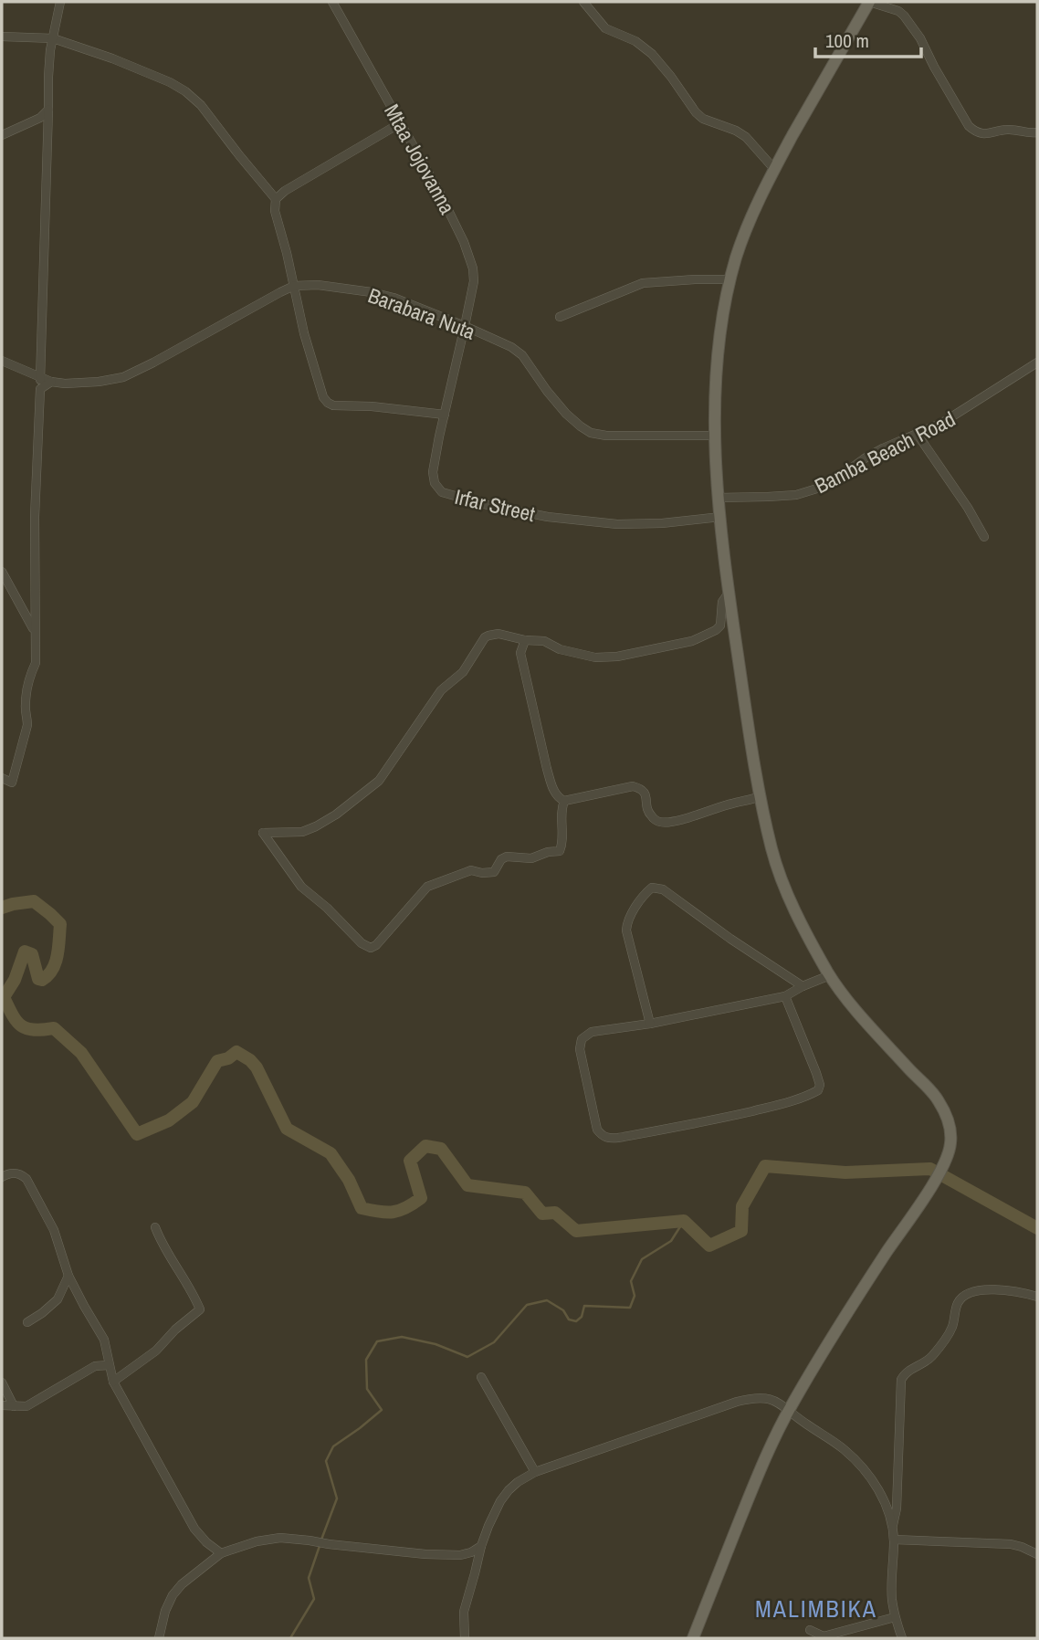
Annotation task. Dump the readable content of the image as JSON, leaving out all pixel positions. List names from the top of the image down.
{
  "streets": {
    "street": [
      "Mtaa Jojovanna",
      "Barabara Nuta",
      "Bamba Beach Road",
      "Irfar Street"
    ]
  },
  "crossings": [
    ["Mtaa Jojovanna", "Barabara Nuta"],
    ["Mtaa Jojovanna", "Irfar Street"],
    ["Barabara Nuta", "Irfar Street"]
  ],
  "districts": ["MALIMBIKA"],
  "scale_bar": "100 m"
}
